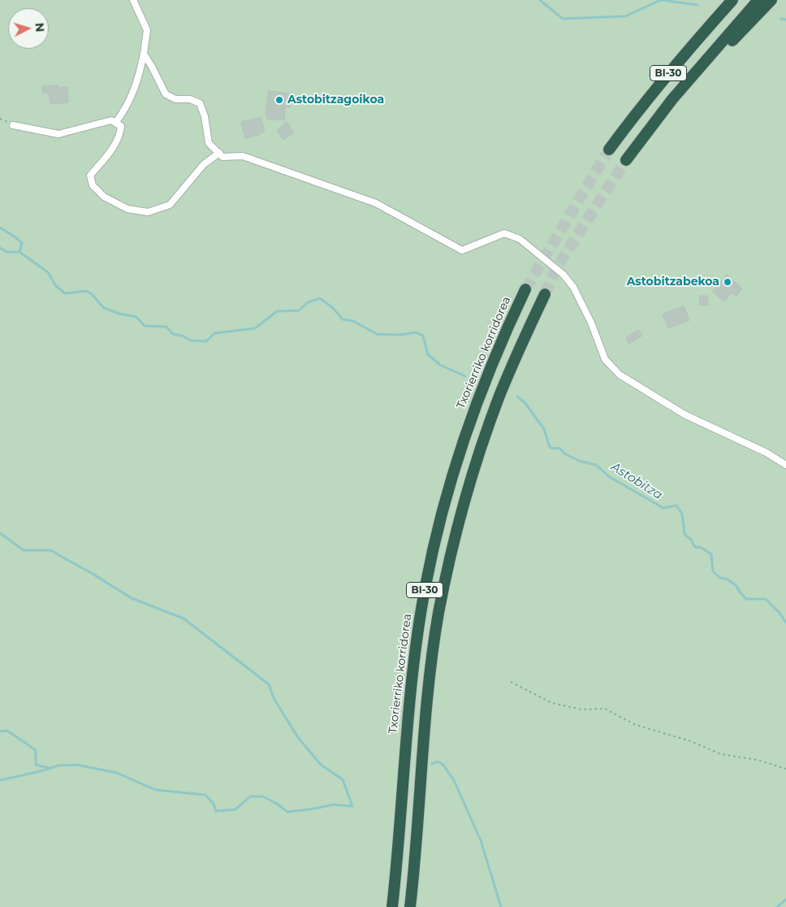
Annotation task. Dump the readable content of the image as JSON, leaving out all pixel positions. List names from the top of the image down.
{
  "streets": {
    "highway": ["BI-30", "Txorierriko korridorea"]
  },
  "water": ["Astobitza"],
  "places": ["Astobitzagoikoa", "Astobitzabekoa"],
  "north": "right"
}
